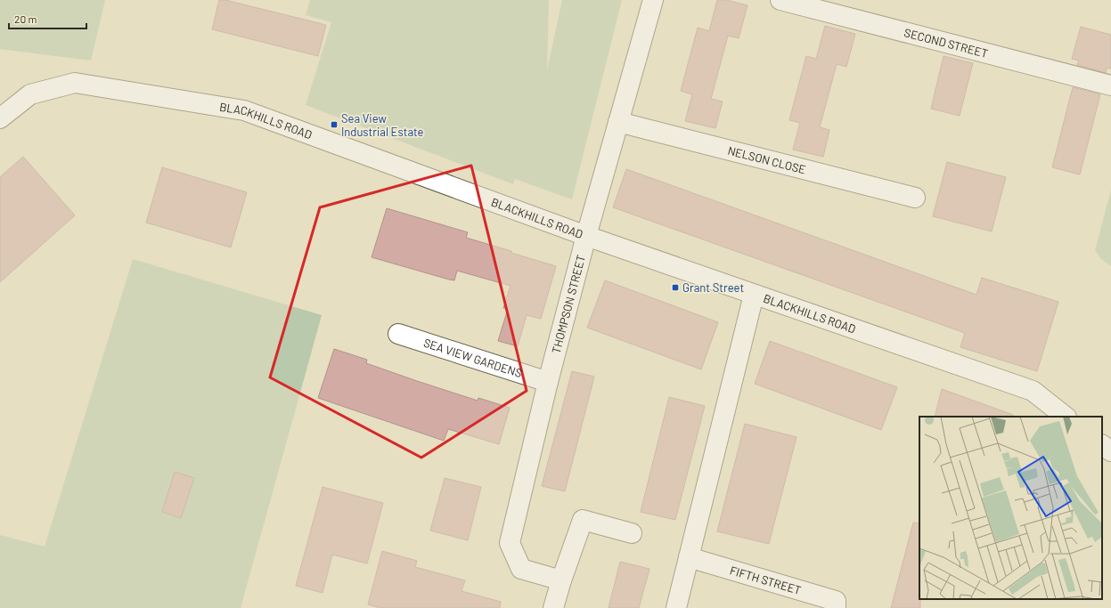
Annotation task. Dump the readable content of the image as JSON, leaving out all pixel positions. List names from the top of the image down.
{
  "streets": {
    "street": [
      "SECOND STREET",
      "BLACKHILLS ROAD",
      "NELSON CLOSE",
      "THOMPSON STREET",
      "SEA VIEW GARDENS",
      "FIFTH STREET"
    ]
  },
  "crossings": [
    ["BLACKHILLS ROAD", "THOMPSON STREET"],
    ["NELSON CLOSE", "THOMPSON STREET"],
    ["THOMPSON STREET", "SEA VIEW GARDENS"]
  ],
  "places": {
    "transit": ["Sea View Industrial Estate", "Grant Street"]
  },
  "scale_bar": "20 m"
}
